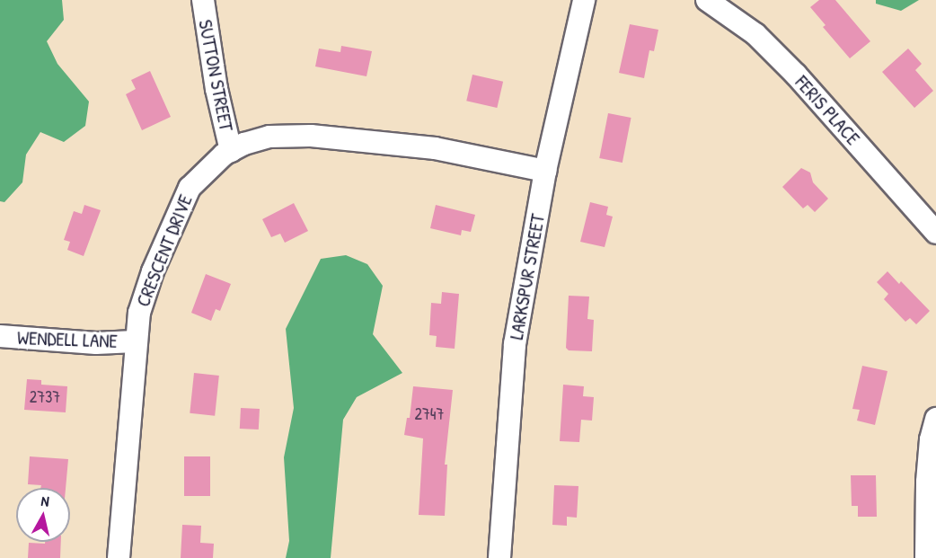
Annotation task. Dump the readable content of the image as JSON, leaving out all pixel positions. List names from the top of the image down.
{
  "streets": {
    "street": [
      "SUTTON STREET",
      "FERIS PLACE",
      "CRESCENT DRIVE",
      "LARKSPUR STREET",
      "WENDELL LANE"
    ]
  },
  "crossings": [
    ["SUTTON STREET", "CRESCENT DRIVE"],
    ["CRESCENT DRIVE", "LARKSPUR STREET"],
    ["CRESCENT DRIVE", "WENDELL LANE"]
  ],
  "house_numbers": ["2737", "2747"],
  "north": "top"
}
